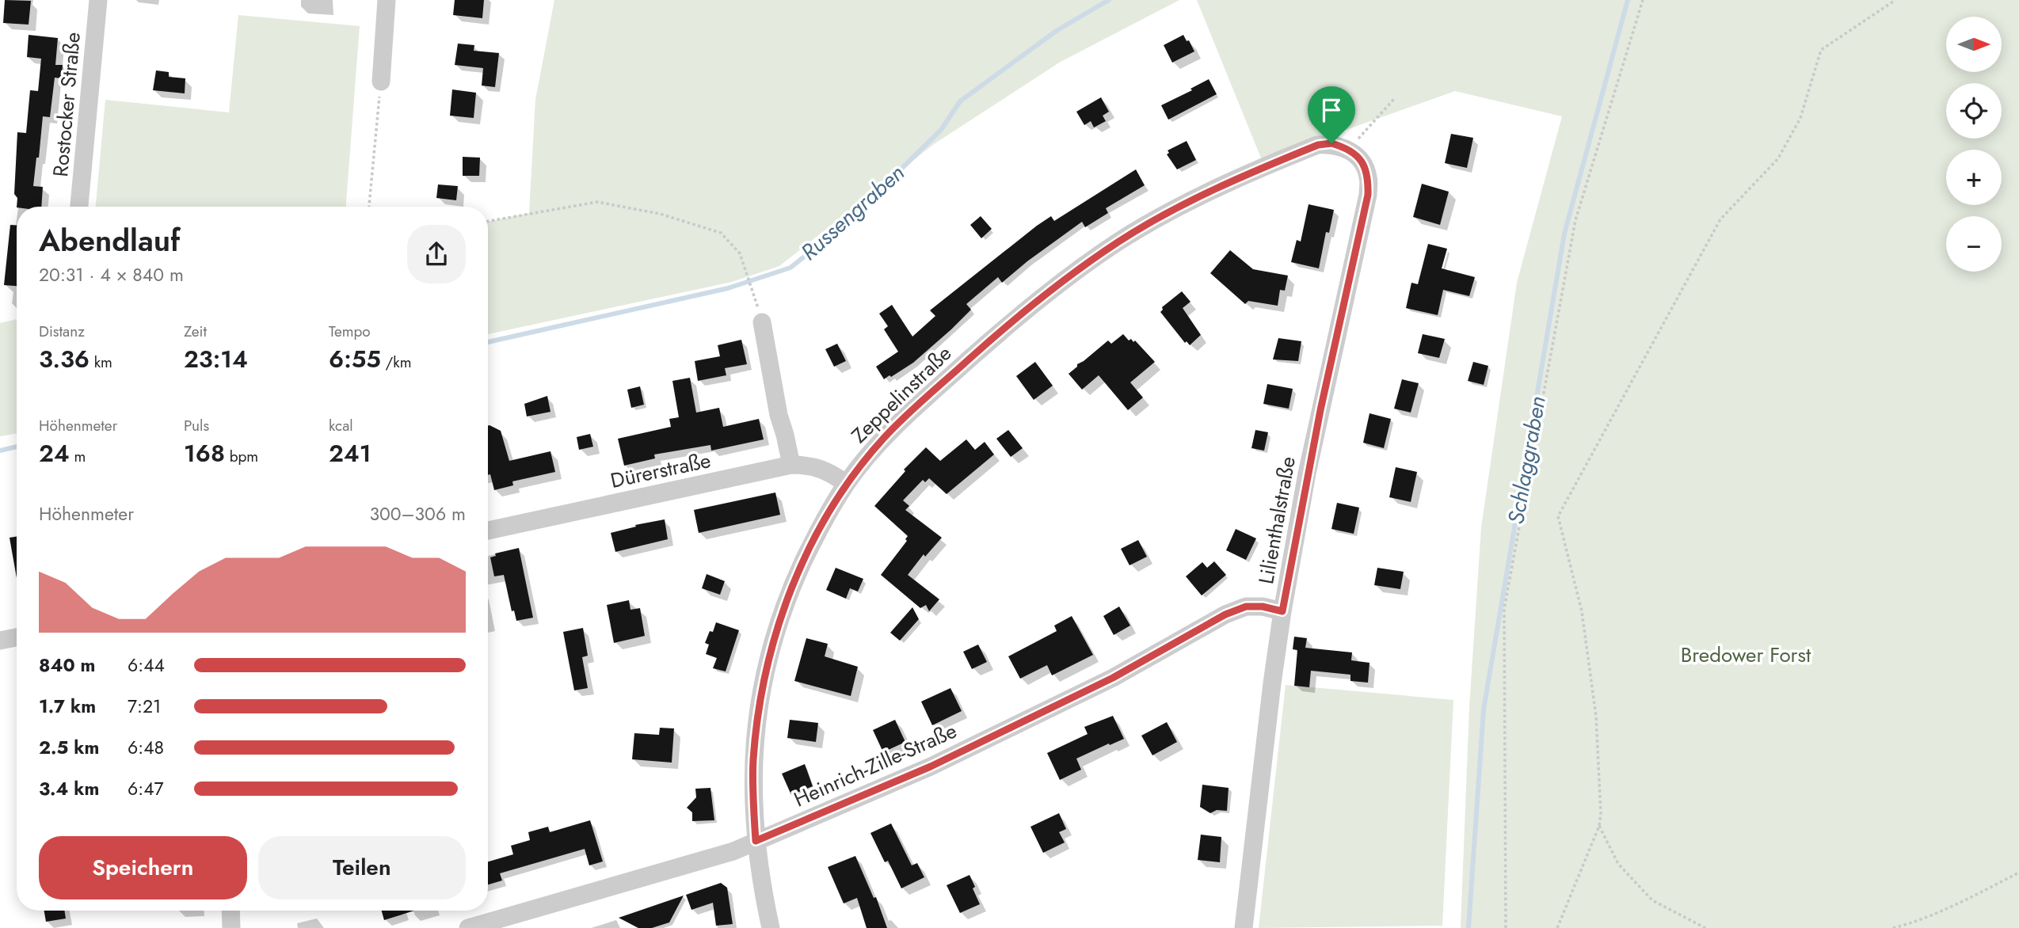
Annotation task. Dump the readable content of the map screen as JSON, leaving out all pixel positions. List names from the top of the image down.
{
  "streets": {
    "street": [
      "Rostocker Straße",
      "Zeppelinstraße",
      "Dürerstraße",
      "Lilienthalstraße",
      "Heinrich-Zille-Straße"
    ]
  },
  "crossings": [
    ["Zeppelinstraße", "Dürerstraße"],
    ["Zeppelinstraße", "Lilienthalstraße"],
    ["Zeppelinstraße", "Heinrich-Zille-Straße"],
    ["Lilienthalstraße", "Heinrich-Zille-Straße"]
  ],
  "water": ["Russengraben", "Schlaggraben"],
  "parks": ["Bredower Forst"],
  "north": "right",
  "page": {
    "map_buttons": ["+", "−"],
    "heading": ["Abendlauf", "20:31 · 4 × 840 m"],
    "stats": [
      ["Distanz", "3.36 km"],
      ["Zeit", "23:14"],
      ["Tempo", "6:55 /km"],
      ["Höhenmeter", "24 m"],
      ["Puls", "168 bpm"],
      ["kcal", "241"]
    ],
    "chart": ["Höhenmeter", "300–306 m"],
    "list": [
      {
        "name": "840 m",
        "note": "6:44"
      },
      {
        "name": "1.7 km",
        "note": "7:21"
      },
      {
        "name": "2.5 km",
        "note": "6:48"
      },
      {
        "name": "3.4 km",
        "note": "6:47"
      }
    ],
    "buttons": ["Speichern", "Teilen"]
  }
}
